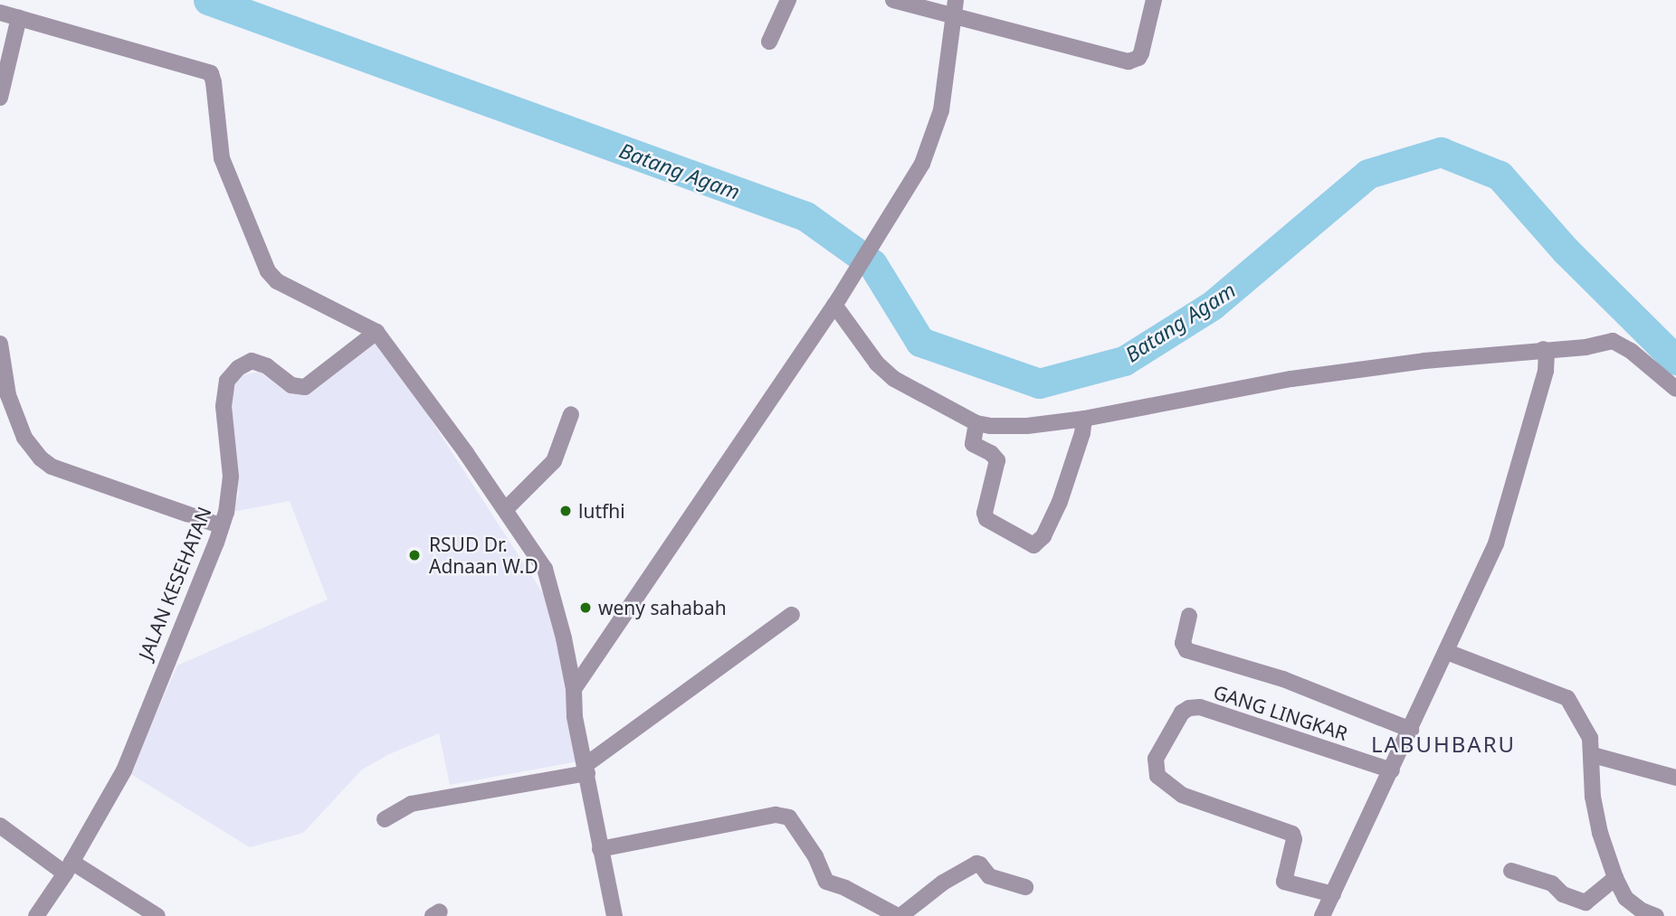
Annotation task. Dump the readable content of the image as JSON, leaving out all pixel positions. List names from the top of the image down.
{
  "streets": {
    "street": ["JALAN KESEHATAN", "GANG LINGKAR"]
  },
  "districts": ["LABUHBARU"],
  "water": ["Batang Agam"],
  "places": ["lutfhi", "RSUD Dr. Adnaan W.D", "weny sahabah"]
}
